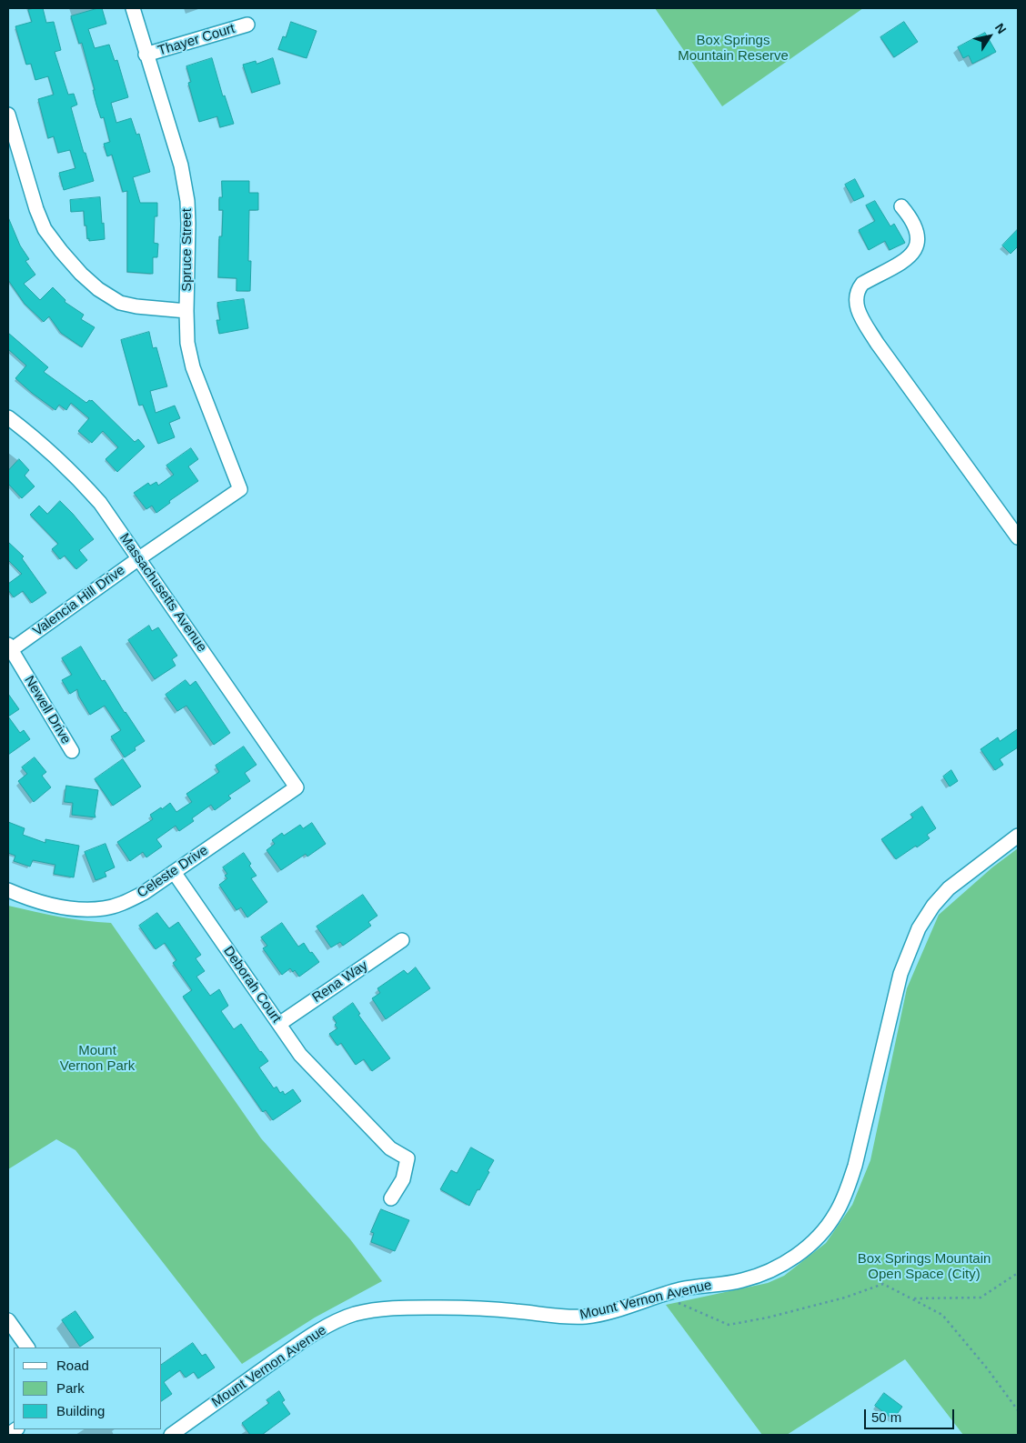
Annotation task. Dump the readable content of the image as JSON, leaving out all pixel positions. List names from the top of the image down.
{
  "streets": {
    "street": [
      "Thayer Court",
      "Spruce Street",
      "Massachusetts Avenue",
      "Valencia Hill Drive",
      "Newell Drive",
      "Celeste Drive",
      "Rena Way",
      "Deborah Court",
      "Mount Vernon Avenue"
    ]
  },
  "crossings": [
    ["Thayer Court", "Spruce Street"],
    ["Spruce Street", "Valencia Hill Drive"],
    ["Massachusetts Avenue", "Valencia Hill Drive"],
    ["Massachusetts Avenue", "Celeste Drive"],
    ["Valencia Hill Drive", "Newell Drive"],
    ["Celeste Drive", "Deborah Court"],
    ["Rena Way", "Deborah Court"]
  ],
  "parks": ["Box Springs Mountain Reserve", "Mount Vernon Park", "Box Springs Mountain Open Space (City)"],
  "legend": ["Road", "Park", "Building"],
  "scale_bar": "50 m",
  "north": "top right"
}
